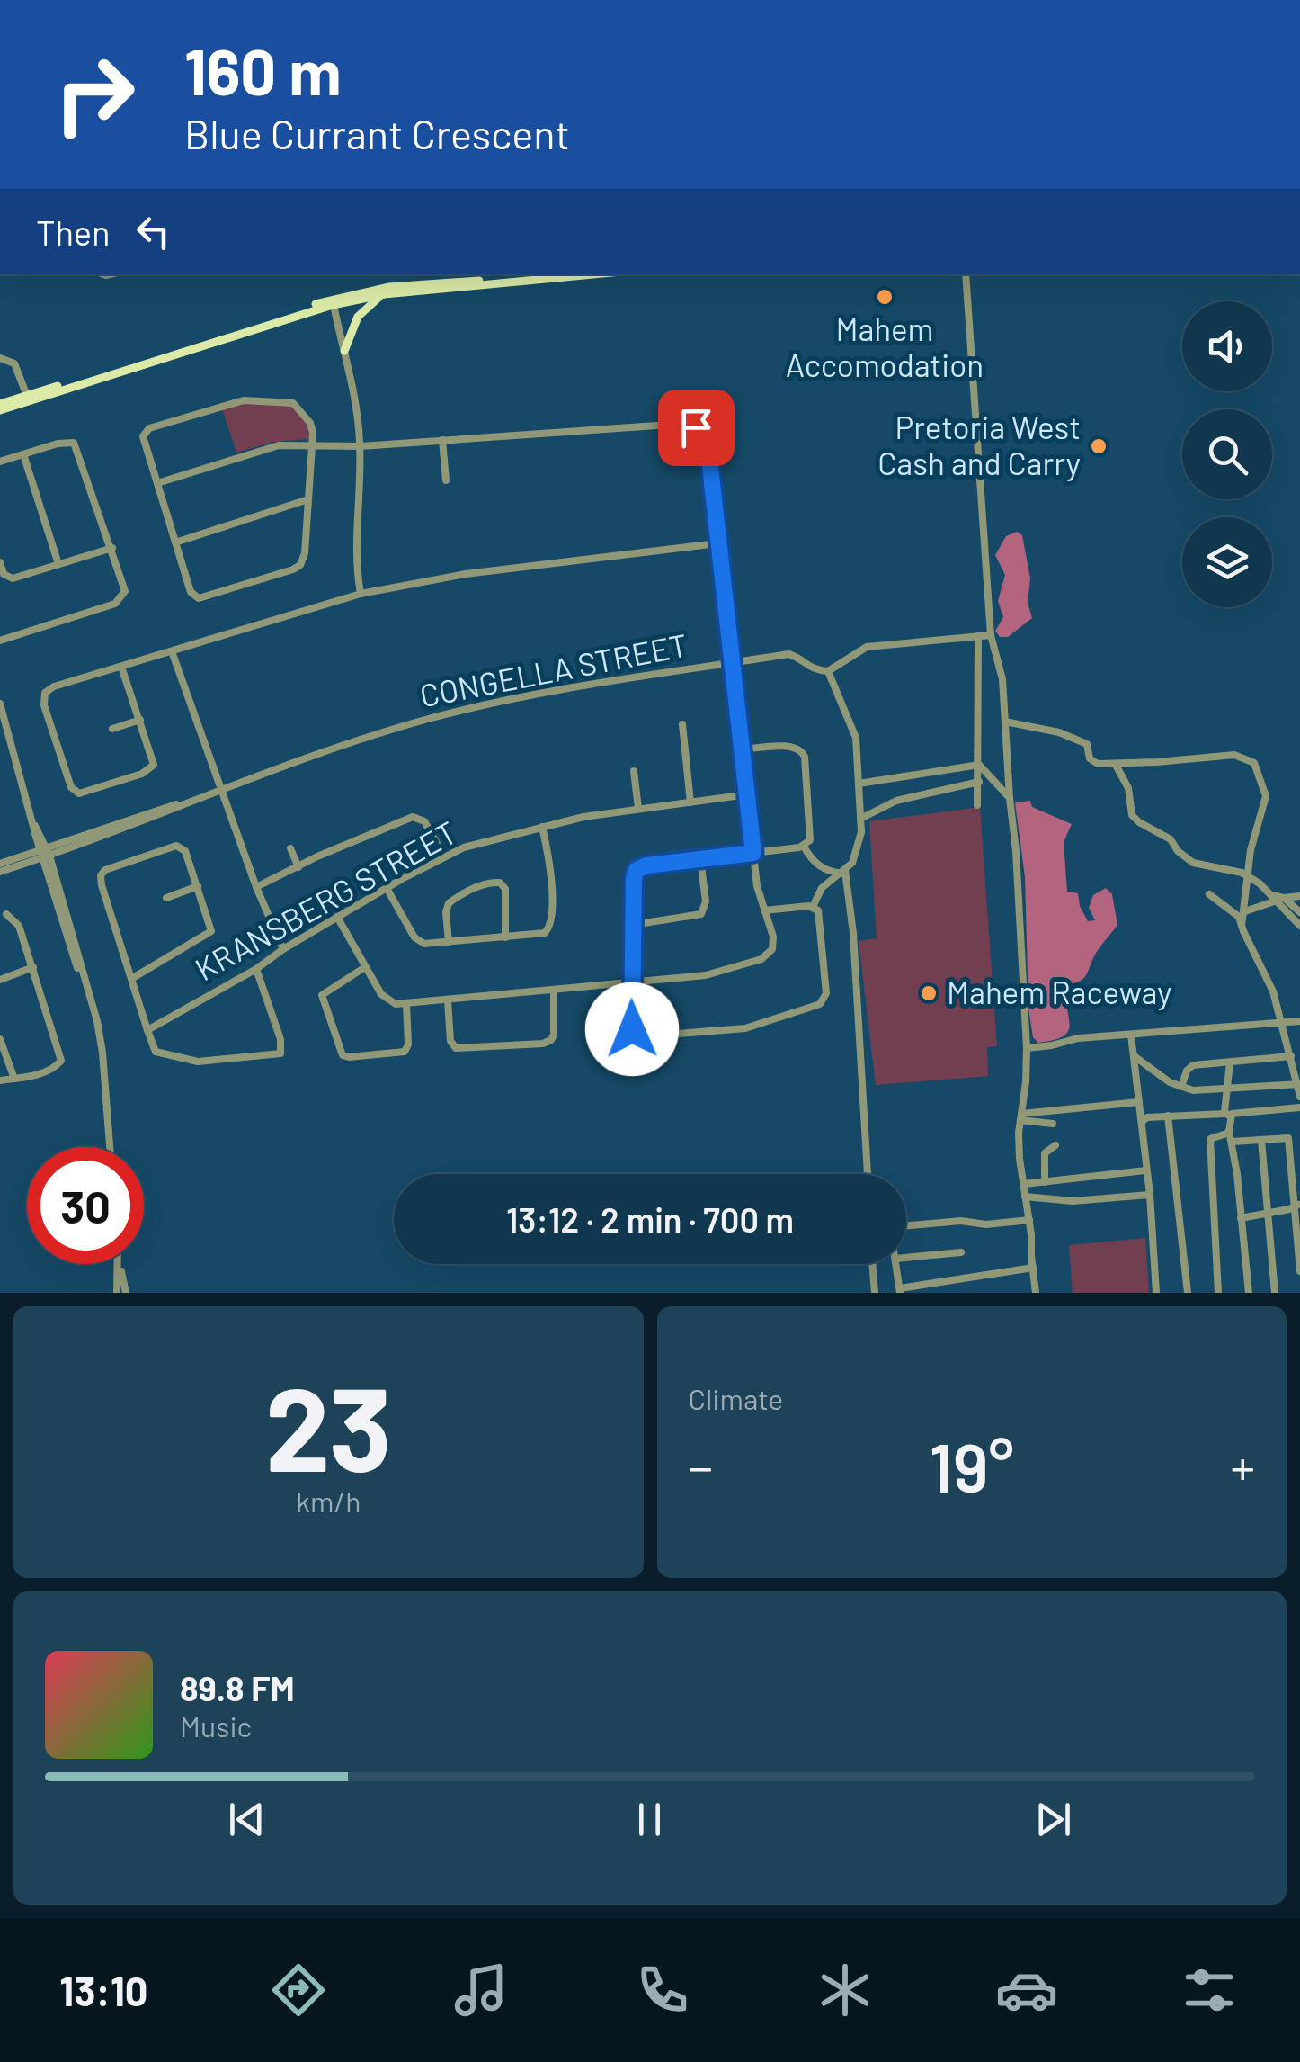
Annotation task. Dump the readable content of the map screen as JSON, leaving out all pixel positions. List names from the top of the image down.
{
  "streets": {
    "street": ["CONGELLA STREET", "KRANSBERG STREET"]
  },
  "places": ["Mahem Accomodation", "Pretoria West Cash and Carry", "Mahem Raceway"],
  "page": {
    "turn": ["160 m", "Blue Currant Crescent"],
    "then": "Then",
    "limit": "30",
    "trip": "13:12 · 2 min · 700 m",
    "tile": [
      ["23", "km/h"],
      "Climate"
    ],
    "heat": ["−", "19°", "+"],
    "song": ["89.8 FM", "Music"],
    "tabs": "13:10"
  }
}
